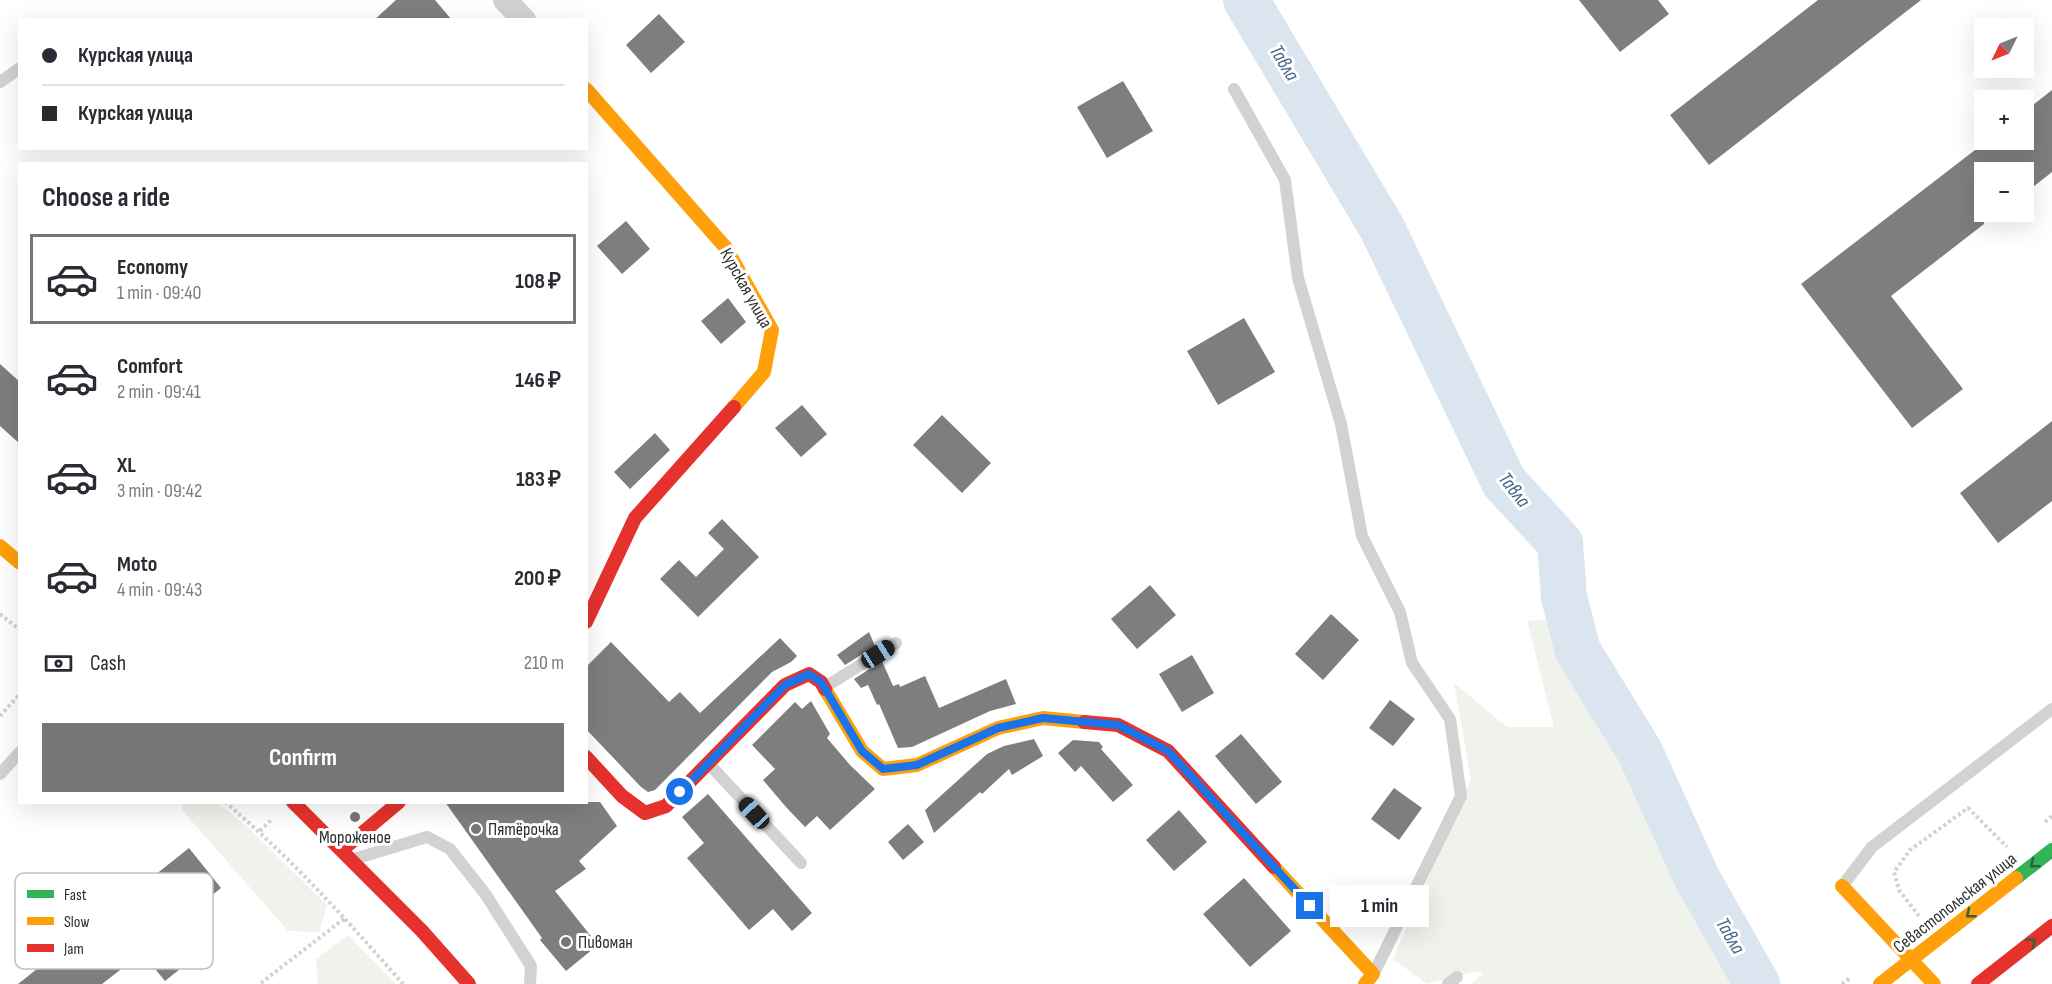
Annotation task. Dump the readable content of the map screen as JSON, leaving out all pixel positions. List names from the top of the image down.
{
  "streets": {
    "street": ["Курская улица", "Севастопольская улица"]
  },
  "water": ["Тавла"],
  "places": ["Мороженое", "Пятёрочка", "Пивоман"],
  "legend": ["Fast", "Slow", "Jam"],
  "north": "bottom left",
  "page": {
    "map_buttons": ["+", "−"],
    "banner": ["Курская улица", "Курская улица"],
    "heading": "Choose a ride",
    "list": [
      {
        "name": "Economy",
        "note": "1 min · 09:40",
        "value": "108 ₽"
      },
      {
        "name": "Comfort",
        "note": "2 min · 09:41",
        "value": "146 ₽"
      },
      {
        "name": "XL",
        "note": "3 min · 09:42",
        "value": "183 ₽"
      },
      {
        "name": "Moto",
        "note": "4 min · 09:43",
        "value": "200 ₽"
      }
    ],
    "pay": ["Cash", "210 m"],
    "buttons": "Confirm",
    "bubble": "1 min"
  }
}
